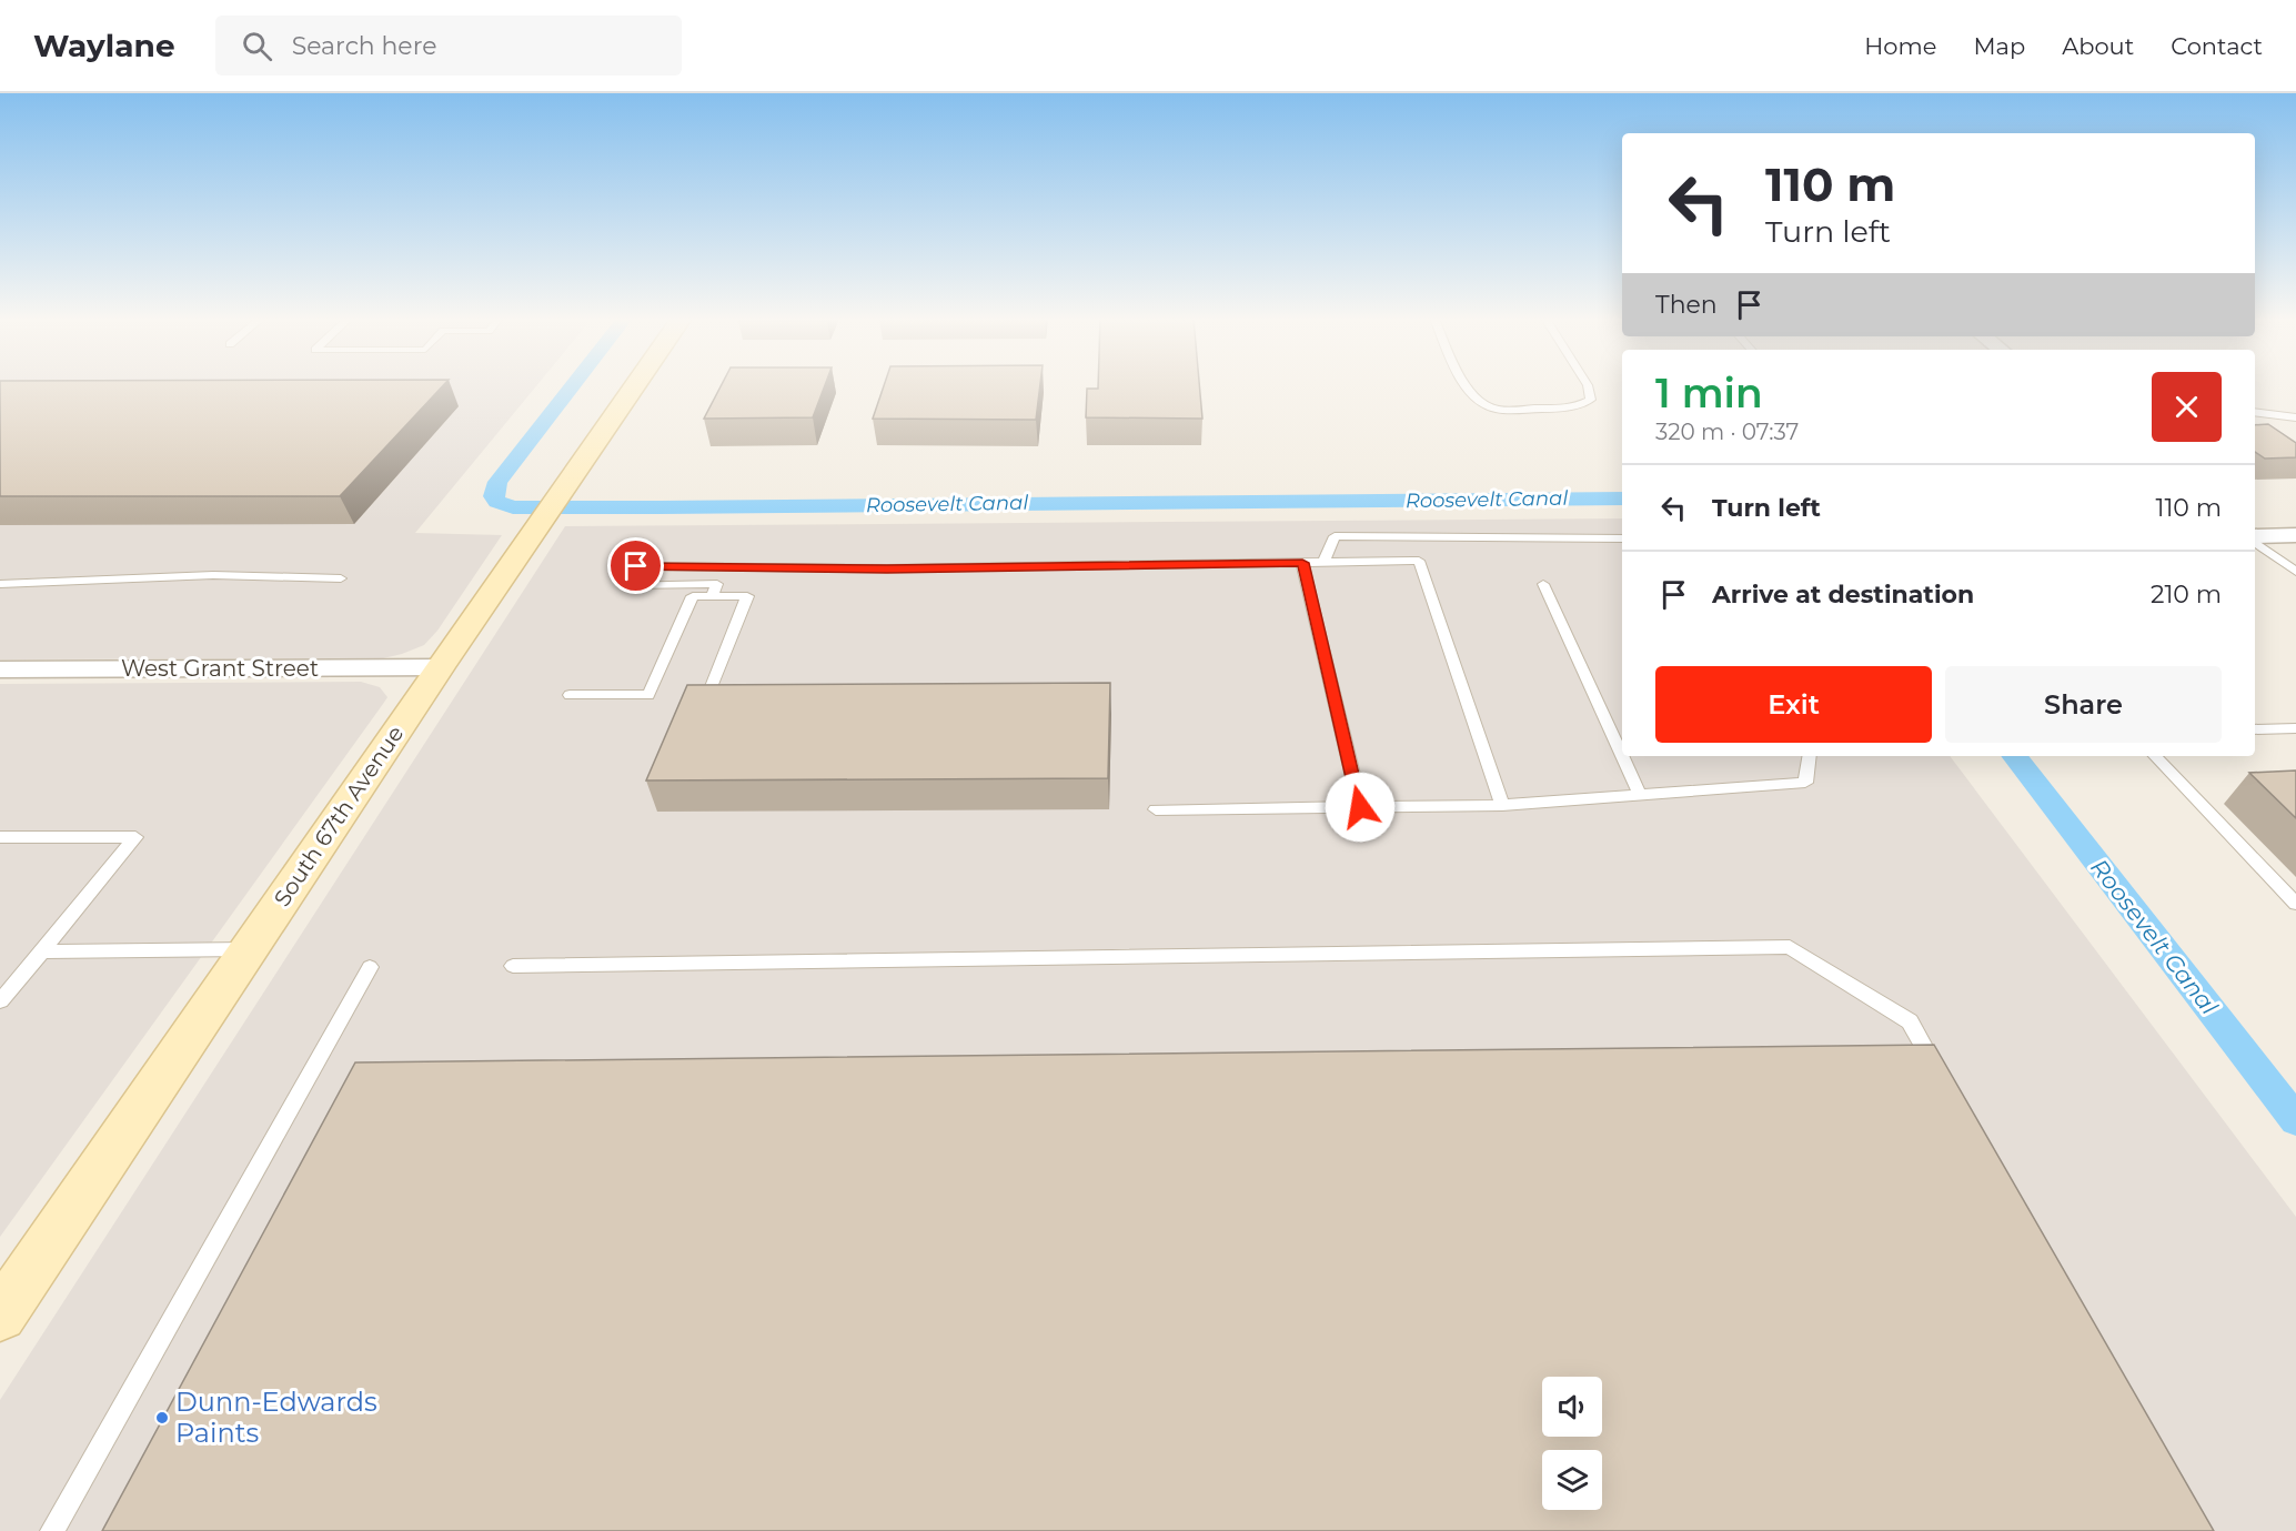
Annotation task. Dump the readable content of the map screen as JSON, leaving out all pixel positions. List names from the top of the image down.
{
  "streets": {
    "main road": ["South 67th Avenue"],
    "street": ["West Grant Street"]
  },
  "crossings": [
    ["West Grant Street", "South 67th Avenue"]
  ],
  "water": ["Roosevelt Canal"],
  "places": ["Dunn-Edwards Paints"],
  "page": {
    "header": "Waylane",
    "search": "Search here",
    "nav": [
      "Home",
      "Map",
      "About",
      "Contact"
    ],
    "turn": ["110 m", "Turn left"],
    "then": "Then",
    "heading": ["1 min", "320 m · 07:37"],
    "list": [
      {
        "name": "Turn left",
        "value": "110 m"
      },
      {
        "name": "Arrive at destination",
        "value": "210 m"
      }
    ],
    "buttons": ["Exit", "Share"]
  }
}
